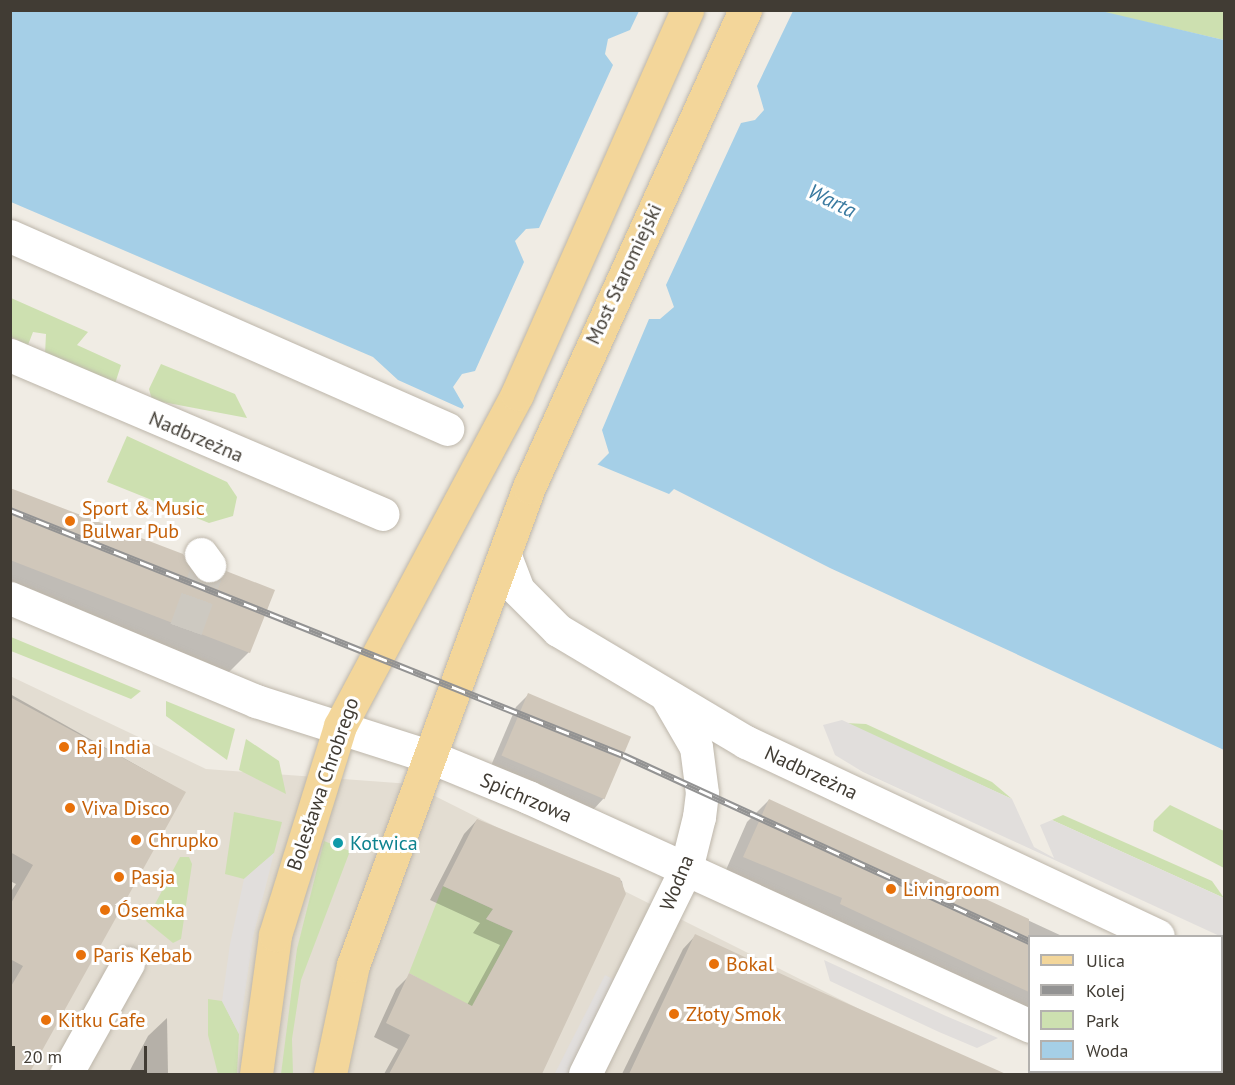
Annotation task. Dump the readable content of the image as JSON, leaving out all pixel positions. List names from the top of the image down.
{
  "streets": {
    "main road": ["Most Staromiejski", "Bolesława Chrobrego"],
    "street": ["Nadbrzeżna", "Spichrzowa", "Wodna"]
  },
  "crossings": [
    ["Most Staromiejski", "Nadbrzeżna"],
    ["Nadbrzeżna", "Wodna"],
    ["Bolesława Chrobrego", "Spichrzowa"],
    ["Spichrzowa", "Wodna"]
  ],
  "water": ["Warta"],
  "places": [
    "Sport & Music Bulwar Pub",
    "Raj India",
    "Viva Disco",
    "Chrupko",
    "Kotwica",
    "Pasja",
    "Livingroom",
    "Ósemka",
    "Paris Kebab",
    "Bokal",
    "Złoty Smok",
    "Kitku Cafe"
  ],
  "legend": [
    "Ulica",
    "Kolej",
    "Park",
    "Woda"
  ],
  "scale_bar": "20 m"
}
